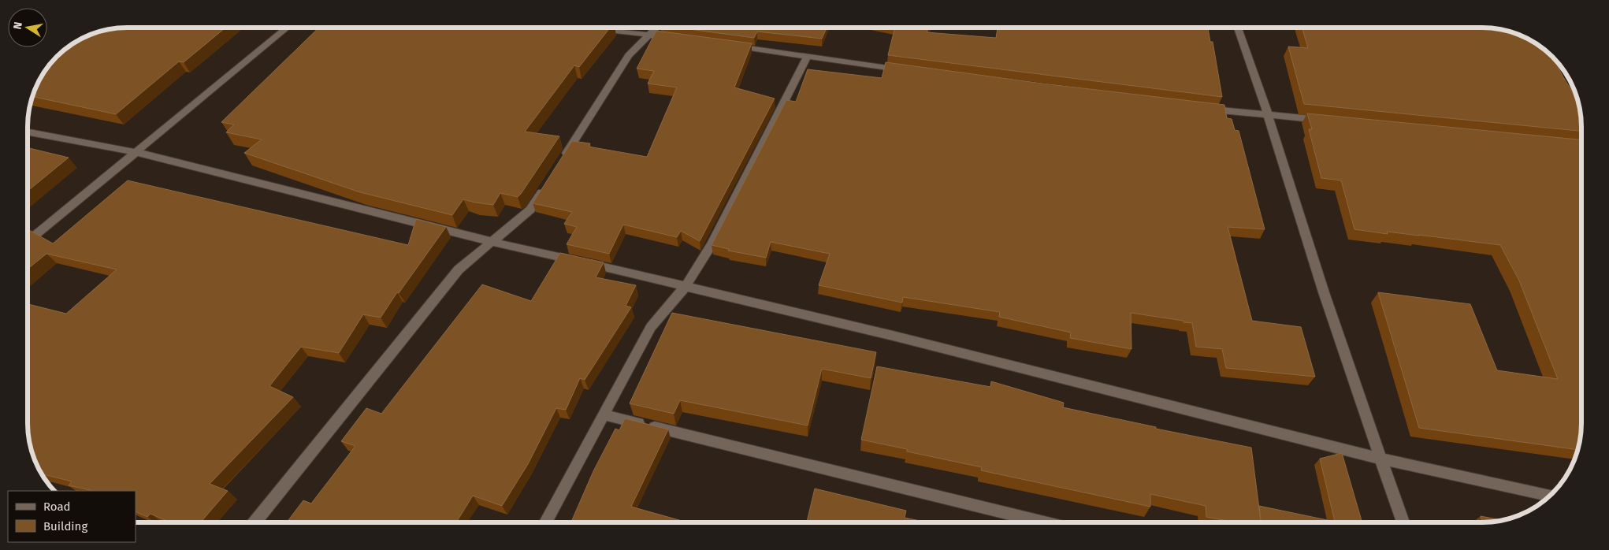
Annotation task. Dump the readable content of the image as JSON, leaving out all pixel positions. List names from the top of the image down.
{
  "legend": ["Road", "Building"],
  "north": "left"
}
